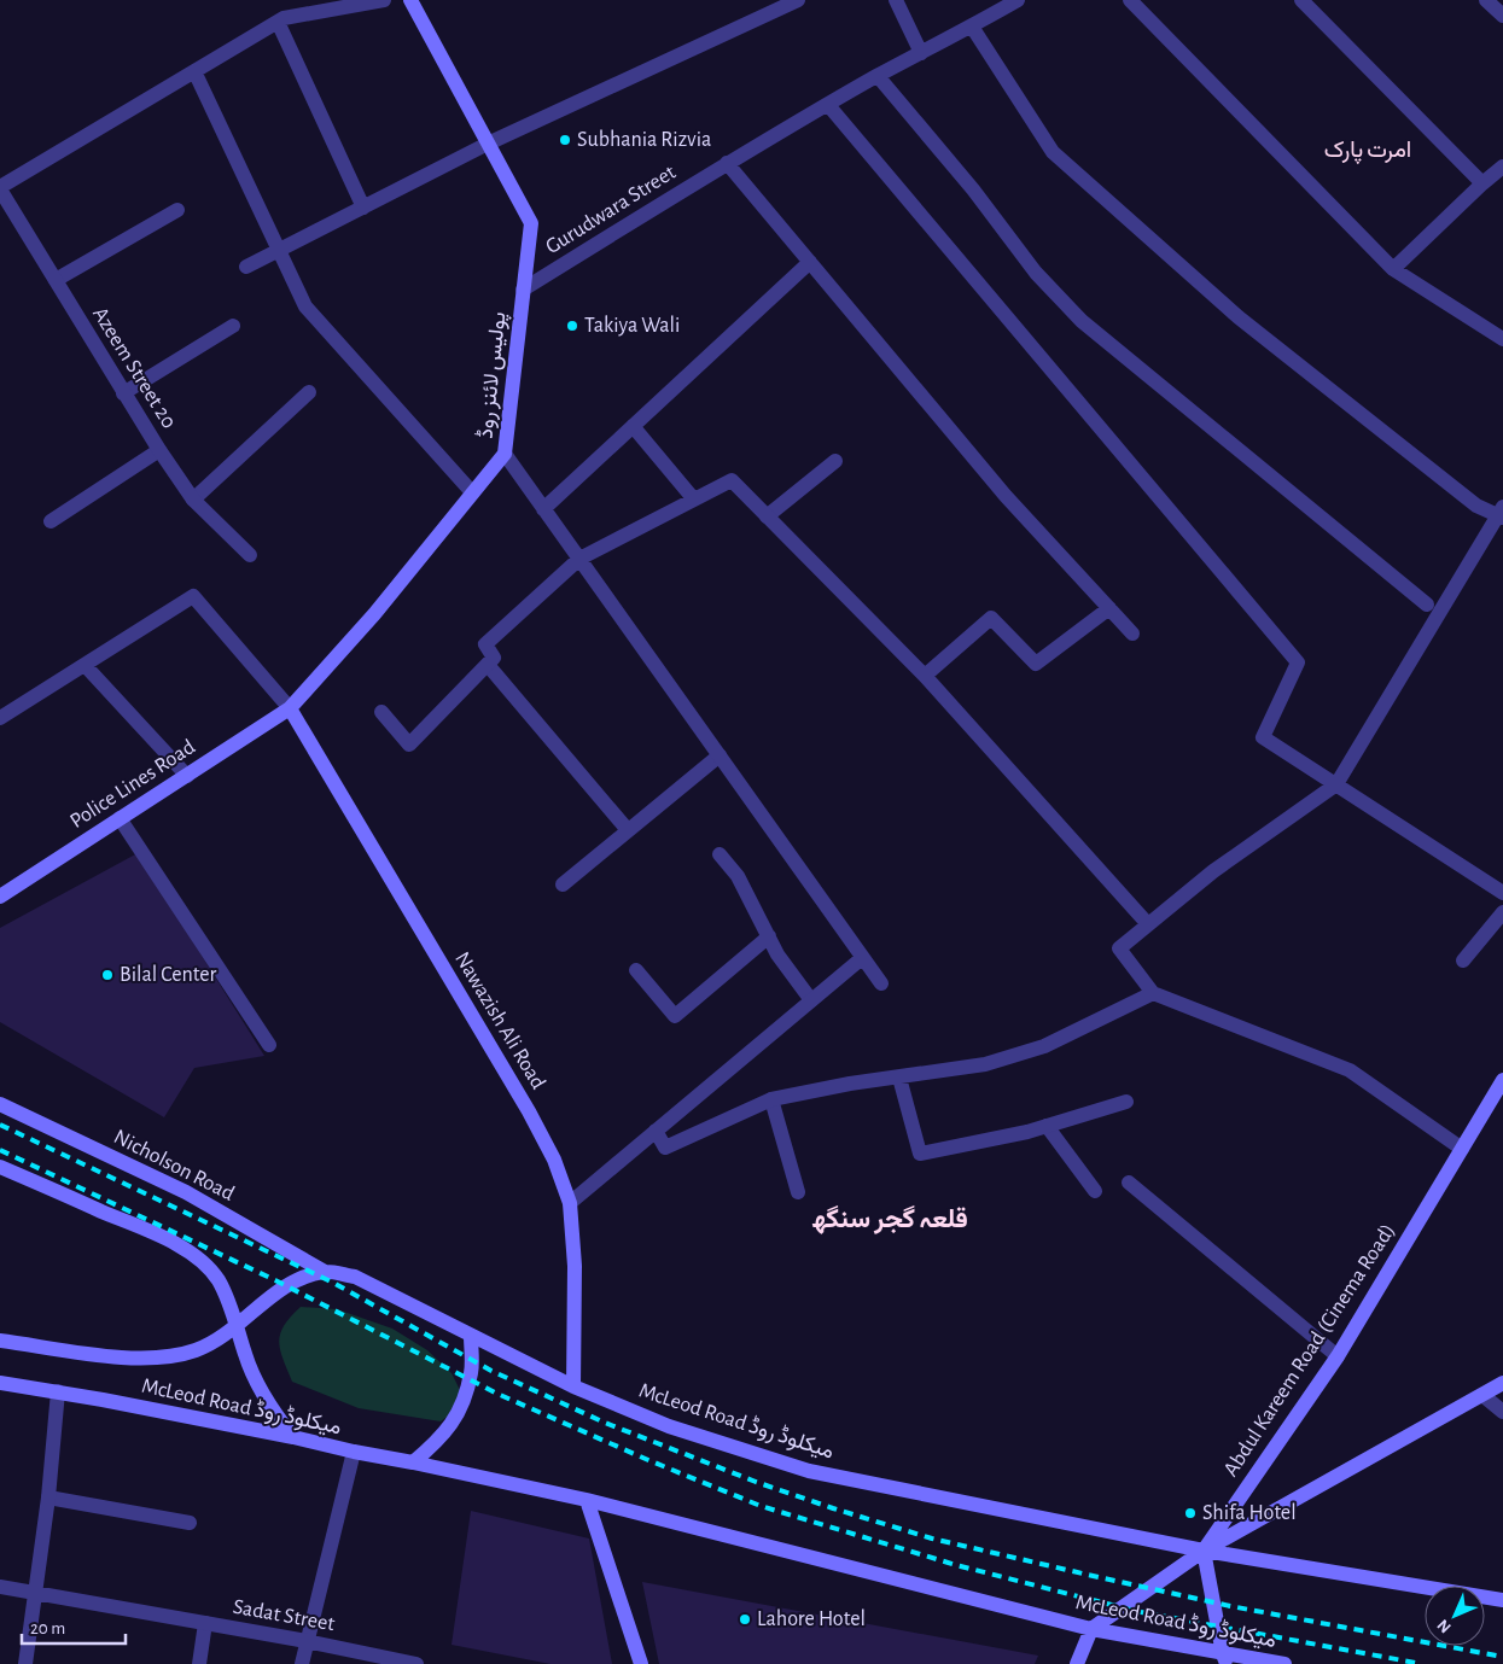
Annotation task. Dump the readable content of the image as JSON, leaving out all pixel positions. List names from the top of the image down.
{
  "streets": {
    "main road": [
      "پولیس لائنز روڈ",
      "Police Lines Road",
      "Nawazish Ali Road",
      "Nicholson Road",
      "Abdul Kareem Road (Cinema Road)",
      "McLeod Road میکلوڈ روڈ"
    ],
    "street": ["Gurudwara Street", "Azeem Street 20", "Sadat Street"]
  },
  "crossings": [
    ["Gurudwara Street", "پولیس لائنز روڈ"],
    ["پولیس لائنز روڈ", "Police Lines Road"],
    ["پولیس لائنز روڈ", "Nawazish Ali Road"],
    ["Police Lines Road", "Nawazish Ali Road"],
    ["Nawazish Ali Road", "McLeod Road میکلوڈ روڈ"],
    ["Nicholson Road", "McLeod Road میکلوڈ روڈ"],
    ["Abdul Kareem Road (Cinema Road)", "McLeod Road میکلوڈ روڈ"]
  ],
  "districts": ["امرت پارک", "قلعہ گجر سنگھ"],
  "places": [
    "Subhania Rizvia",
    "Takiya Wali",
    "Bilal Center",
    "Shifa Hotel",
    "Lahore Hotel"
  ],
  "scale_bar": "20 m",
  "north": "bottom left"
}
